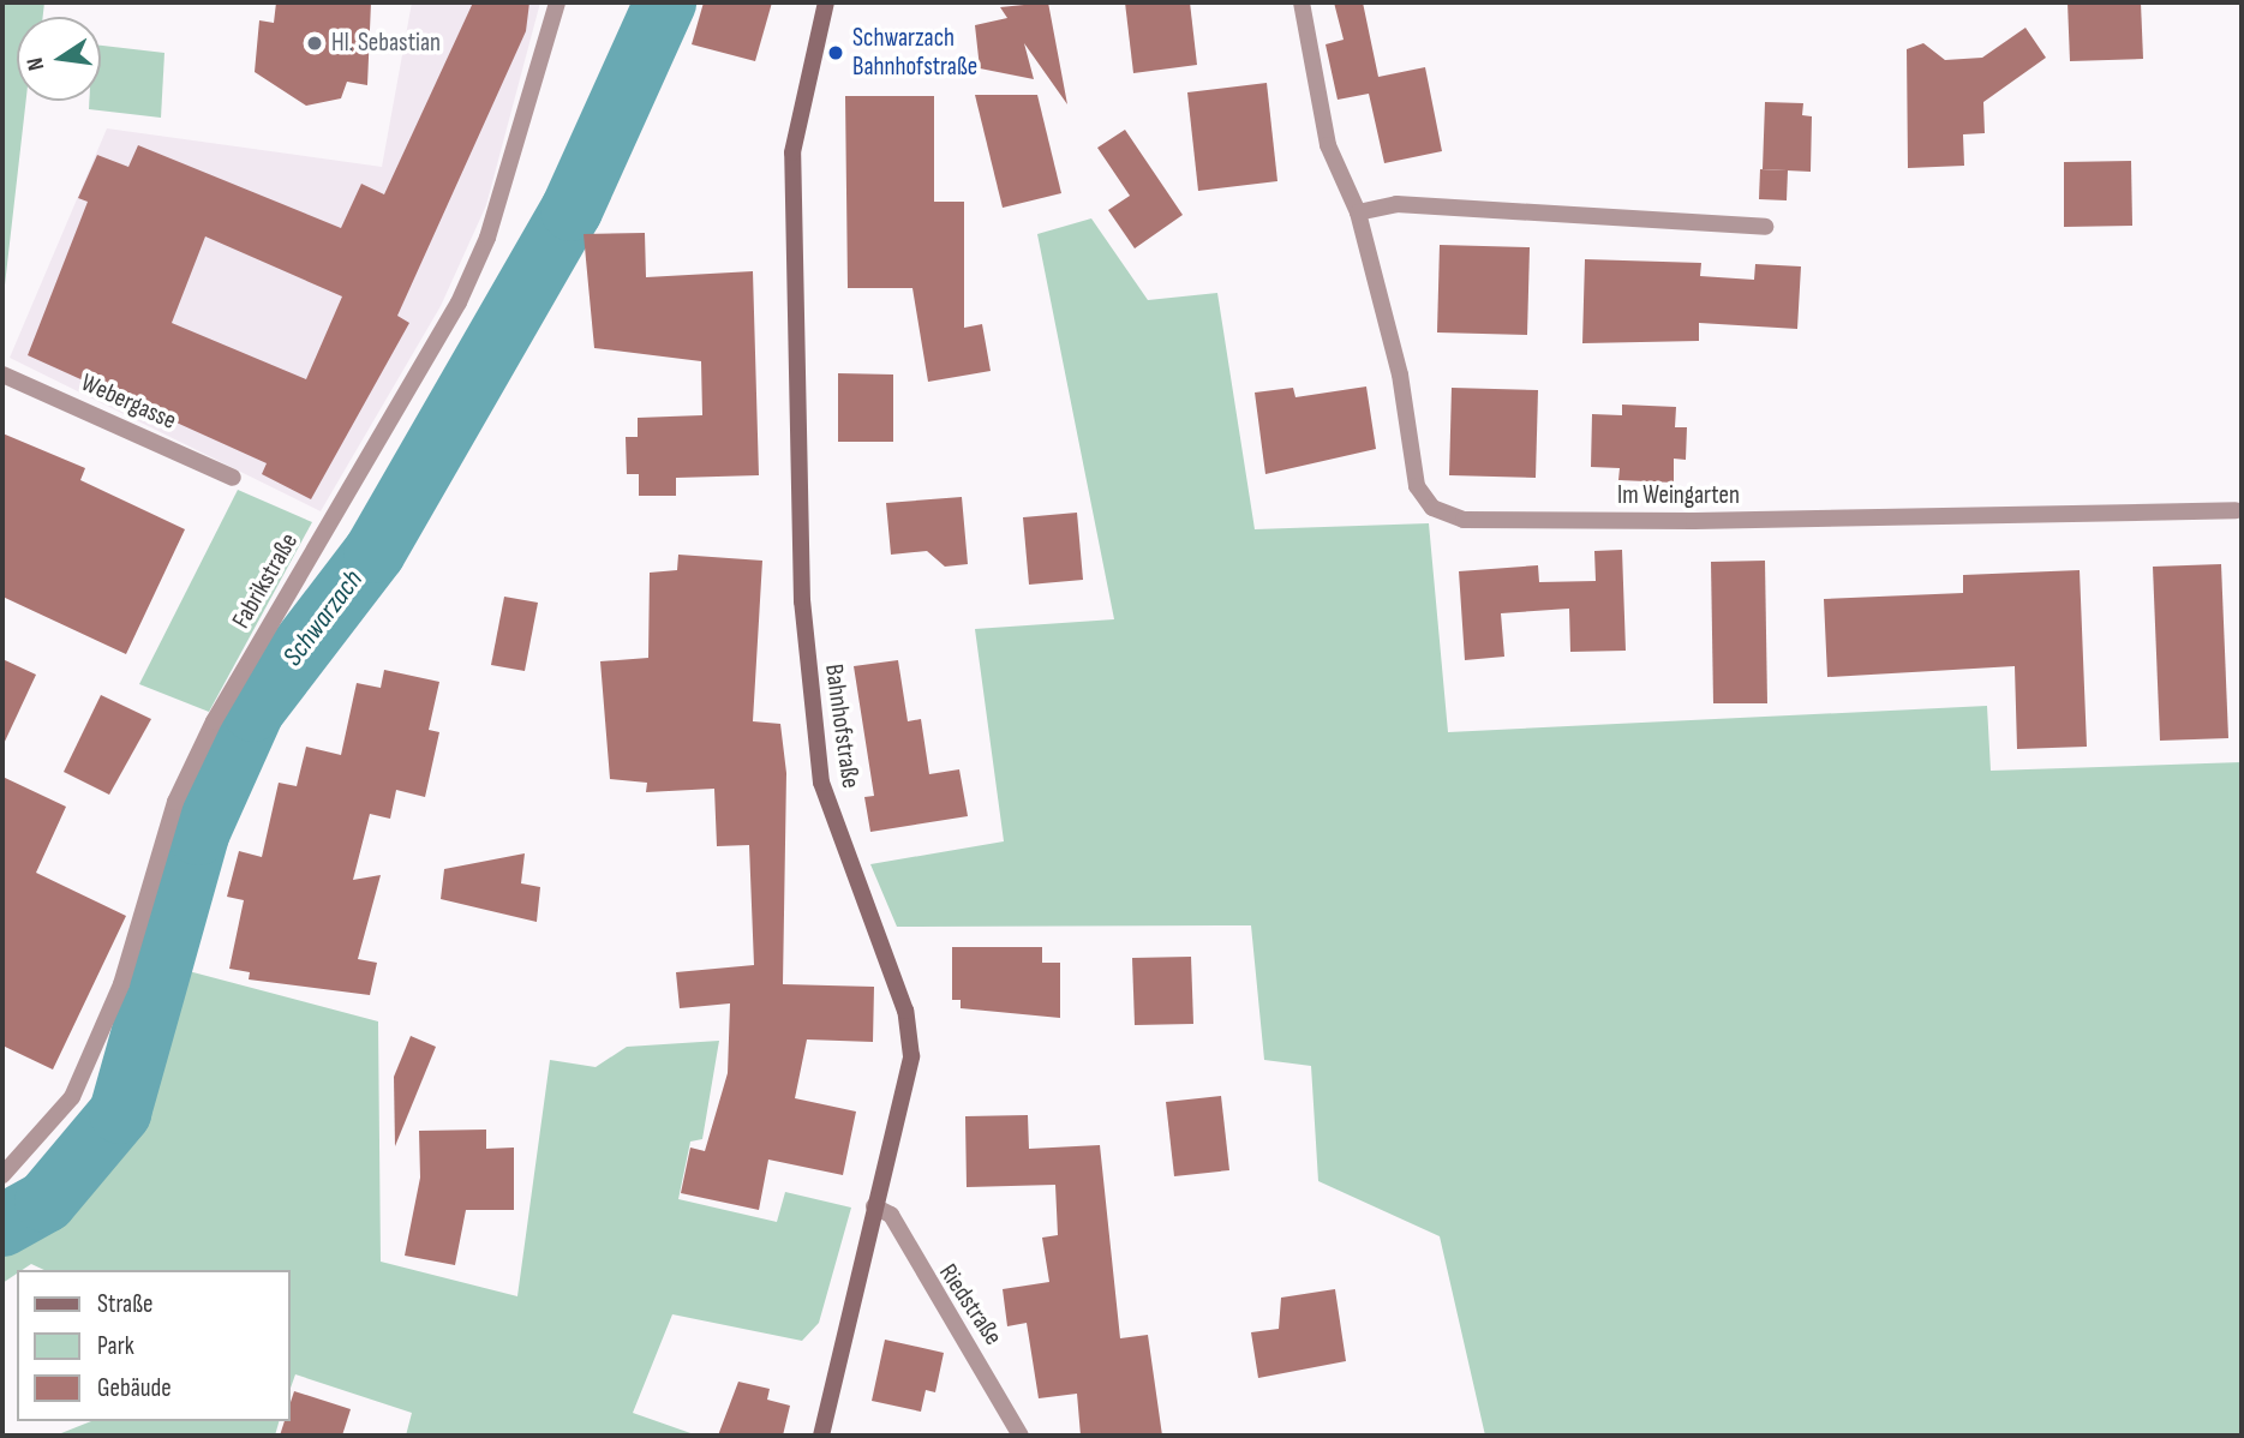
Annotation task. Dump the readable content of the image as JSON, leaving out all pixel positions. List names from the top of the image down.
{
  "streets": {
    "street": [
      "Webergasse",
      "Im Weingarten",
      "Fabrikstraße",
      "Bahnhofstraße",
      "Riedstraße"
    ]
  },
  "crossings": [
    ["Bahnhofstraße", "Riedstraße"]
  ],
  "water": ["Schwarzach"],
  "places": ["Hl. Sebastian", "Schwarzach Bahnhofstraße"],
  "legend": ["Straße", "Park", "Gebäude"],
  "north": "left"
}
